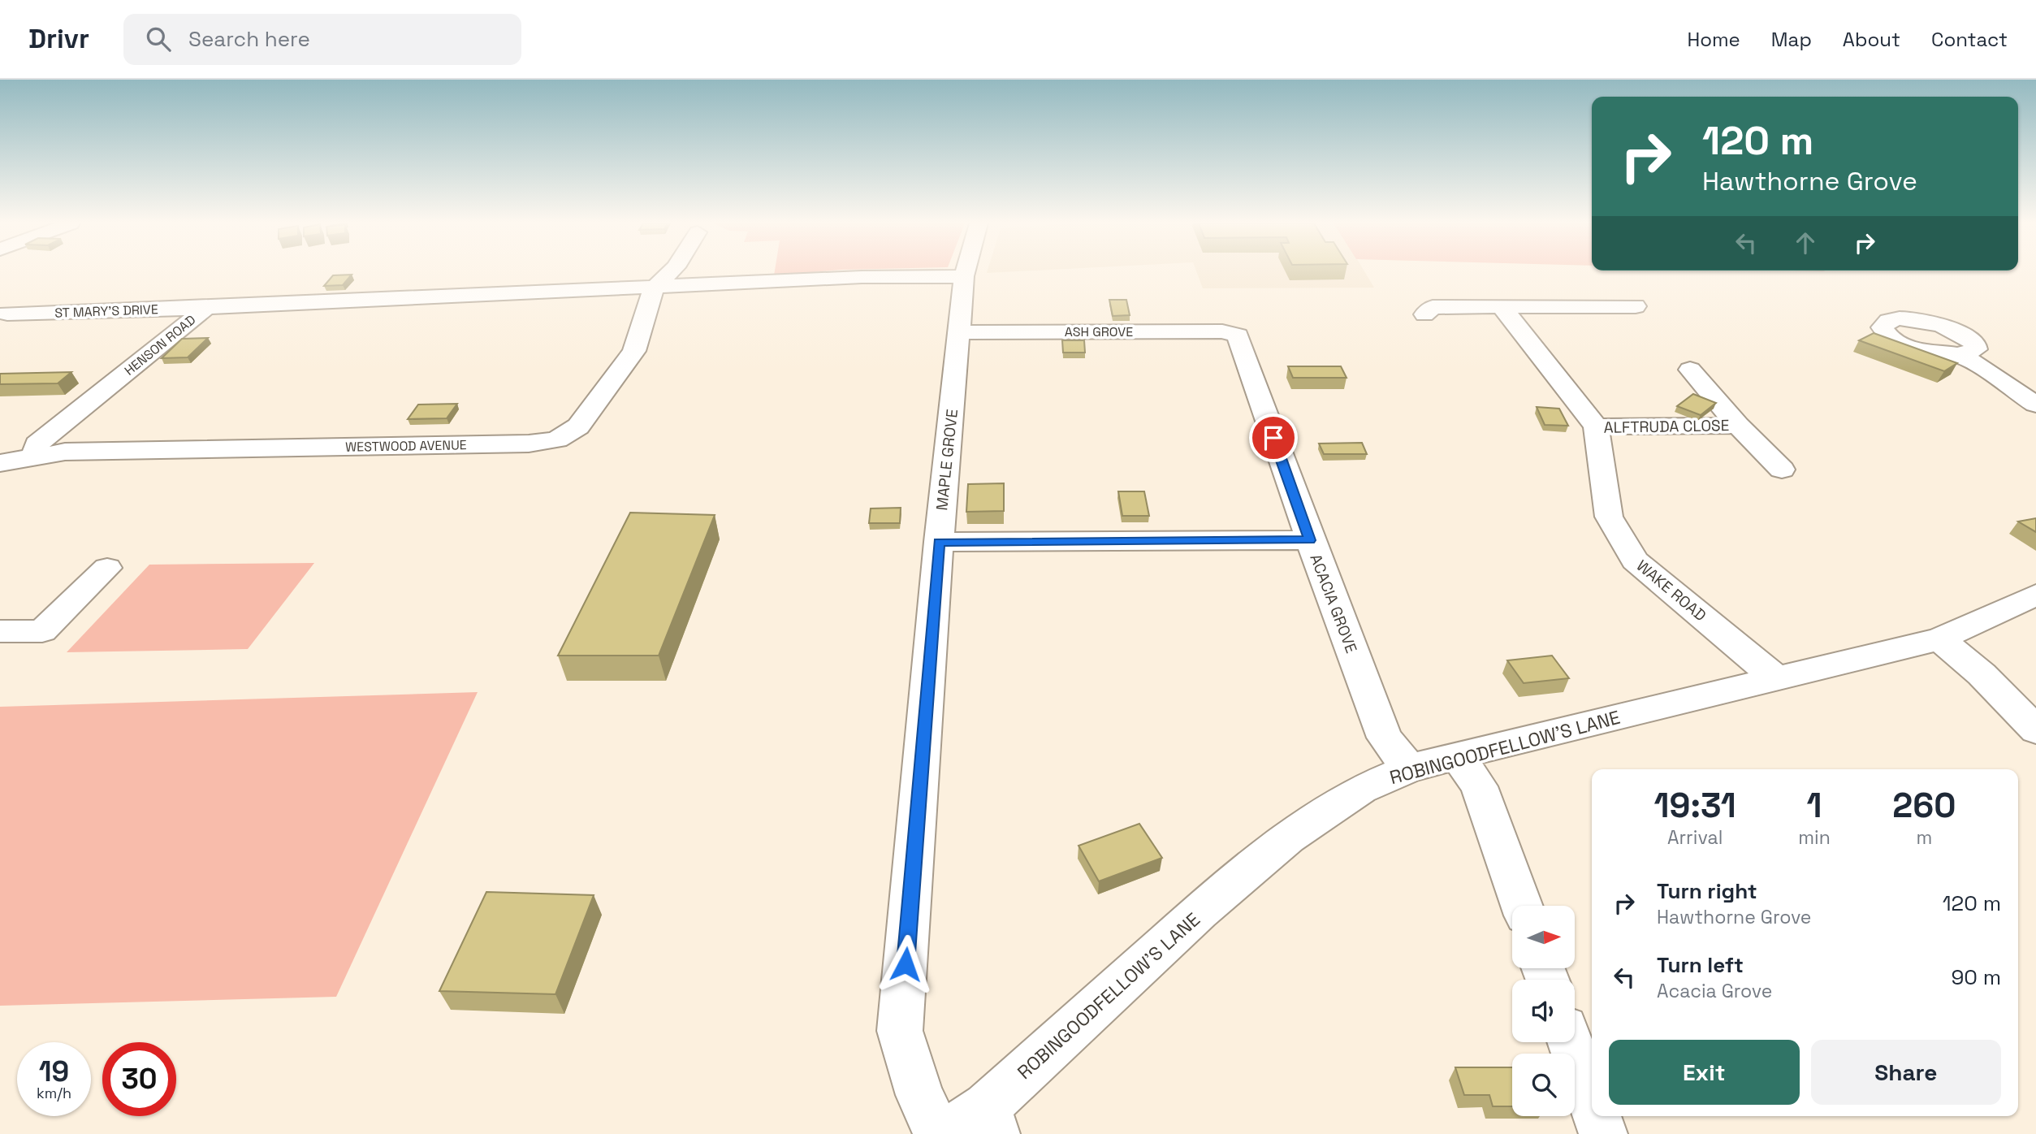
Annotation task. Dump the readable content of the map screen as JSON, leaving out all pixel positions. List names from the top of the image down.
{
  "streets": {
    "street": [
      "ST MARY'S DRIVE",
      "ASH GROVE",
      "HENSON ROAD",
      "ALFTRUDA CLOSE",
      "WESTWOOD AVENUE",
      "MAPLE GROVE",
      "WAKE ROAD",
      "ACACIA GROVE",
      "ROBINGOODFELLOW'S LANE"
    ]
  },
  "crossings": [
    ["ST MARY'S DRIVE", "HENSON ROAD"],
    ["ASH GROVE", "MAPLE GROVE"],
    ["ASH GROVE", "ACACIA GROVE"],
    ["HENSON ROAD", "WESTWOOD AVENUE"],
    ["HENSON ROAD", "MAPLE GROVE"],
    ["ALFTRUDA CLOSE", "WAKE ROAD"],
    ["WAKE ROAD", "ROBINGOODFELLOW'S LANE"],
    ["ACACIA GROVE", "ROBINGOODFELLOW'S LANE"]
  ],
  "north": "right",
  "page": {
    "header": "Drivr",
    "search": "Search here",
    "nav": [
      "Home",
      "Map",
      "About",
      "Contact"
    ],
    "turn": ["120 m", "Hawthorne Grove"],
    "eta": [
      "19:31",
      "Arrival",
      "1",
      "min",
      "260",
      "m"
    ],
    "list": [
      {
        "name": "Turn right",
        "note": "Hawthorne Grove",
        "value": "120 m"
      },
      {
        "name": "Turn left",
        "note": "Acacia Grove",
        "value": "90 m"
      }
    ],
    "buttons": ["Exit", "Share"],
    "speed": "19 km/h",
    "limit": "30"
  }
}
